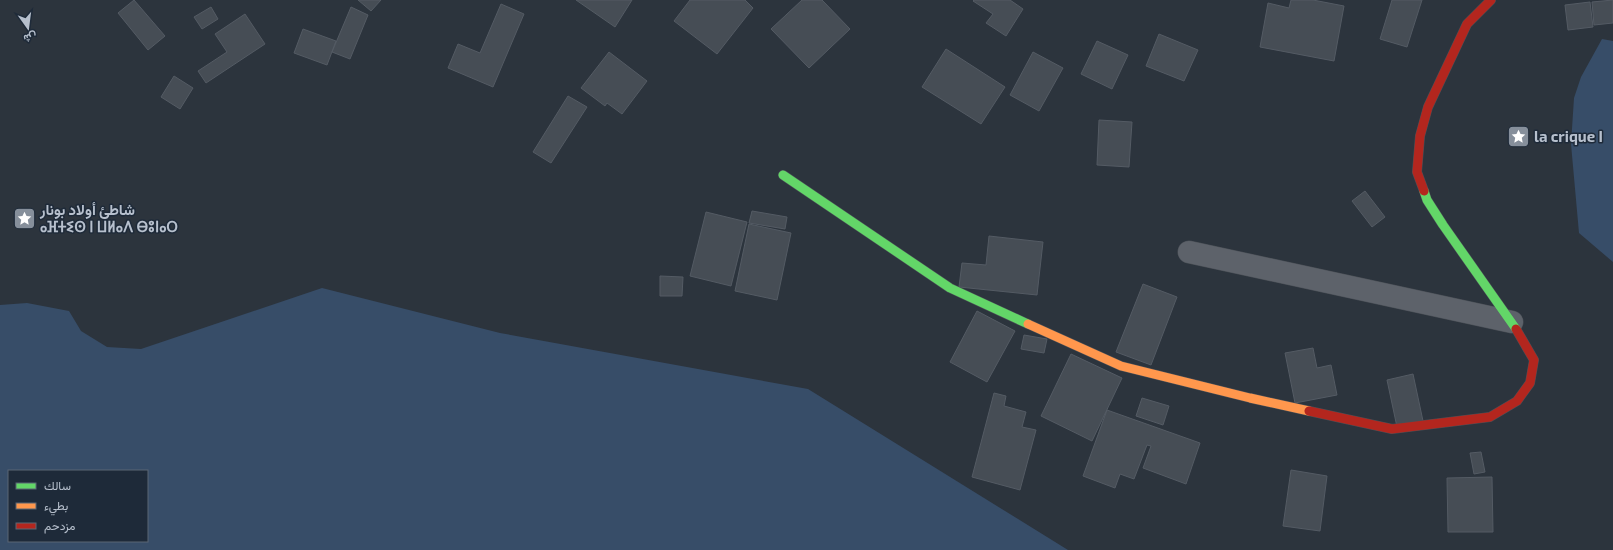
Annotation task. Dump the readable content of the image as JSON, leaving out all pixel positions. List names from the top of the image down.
{
  "places": {
    "place": ["la crique I", "شاطئ أولاد بونار ⴰⴼⵜⵉⵙ ⵏ ⵡⵍⴰⴷ ⴱⵓⵏⴰⵔ"]
  },
  "legend": ["سالك", "بطيء", "مزدحم"],
  "north": "bottom"
}
